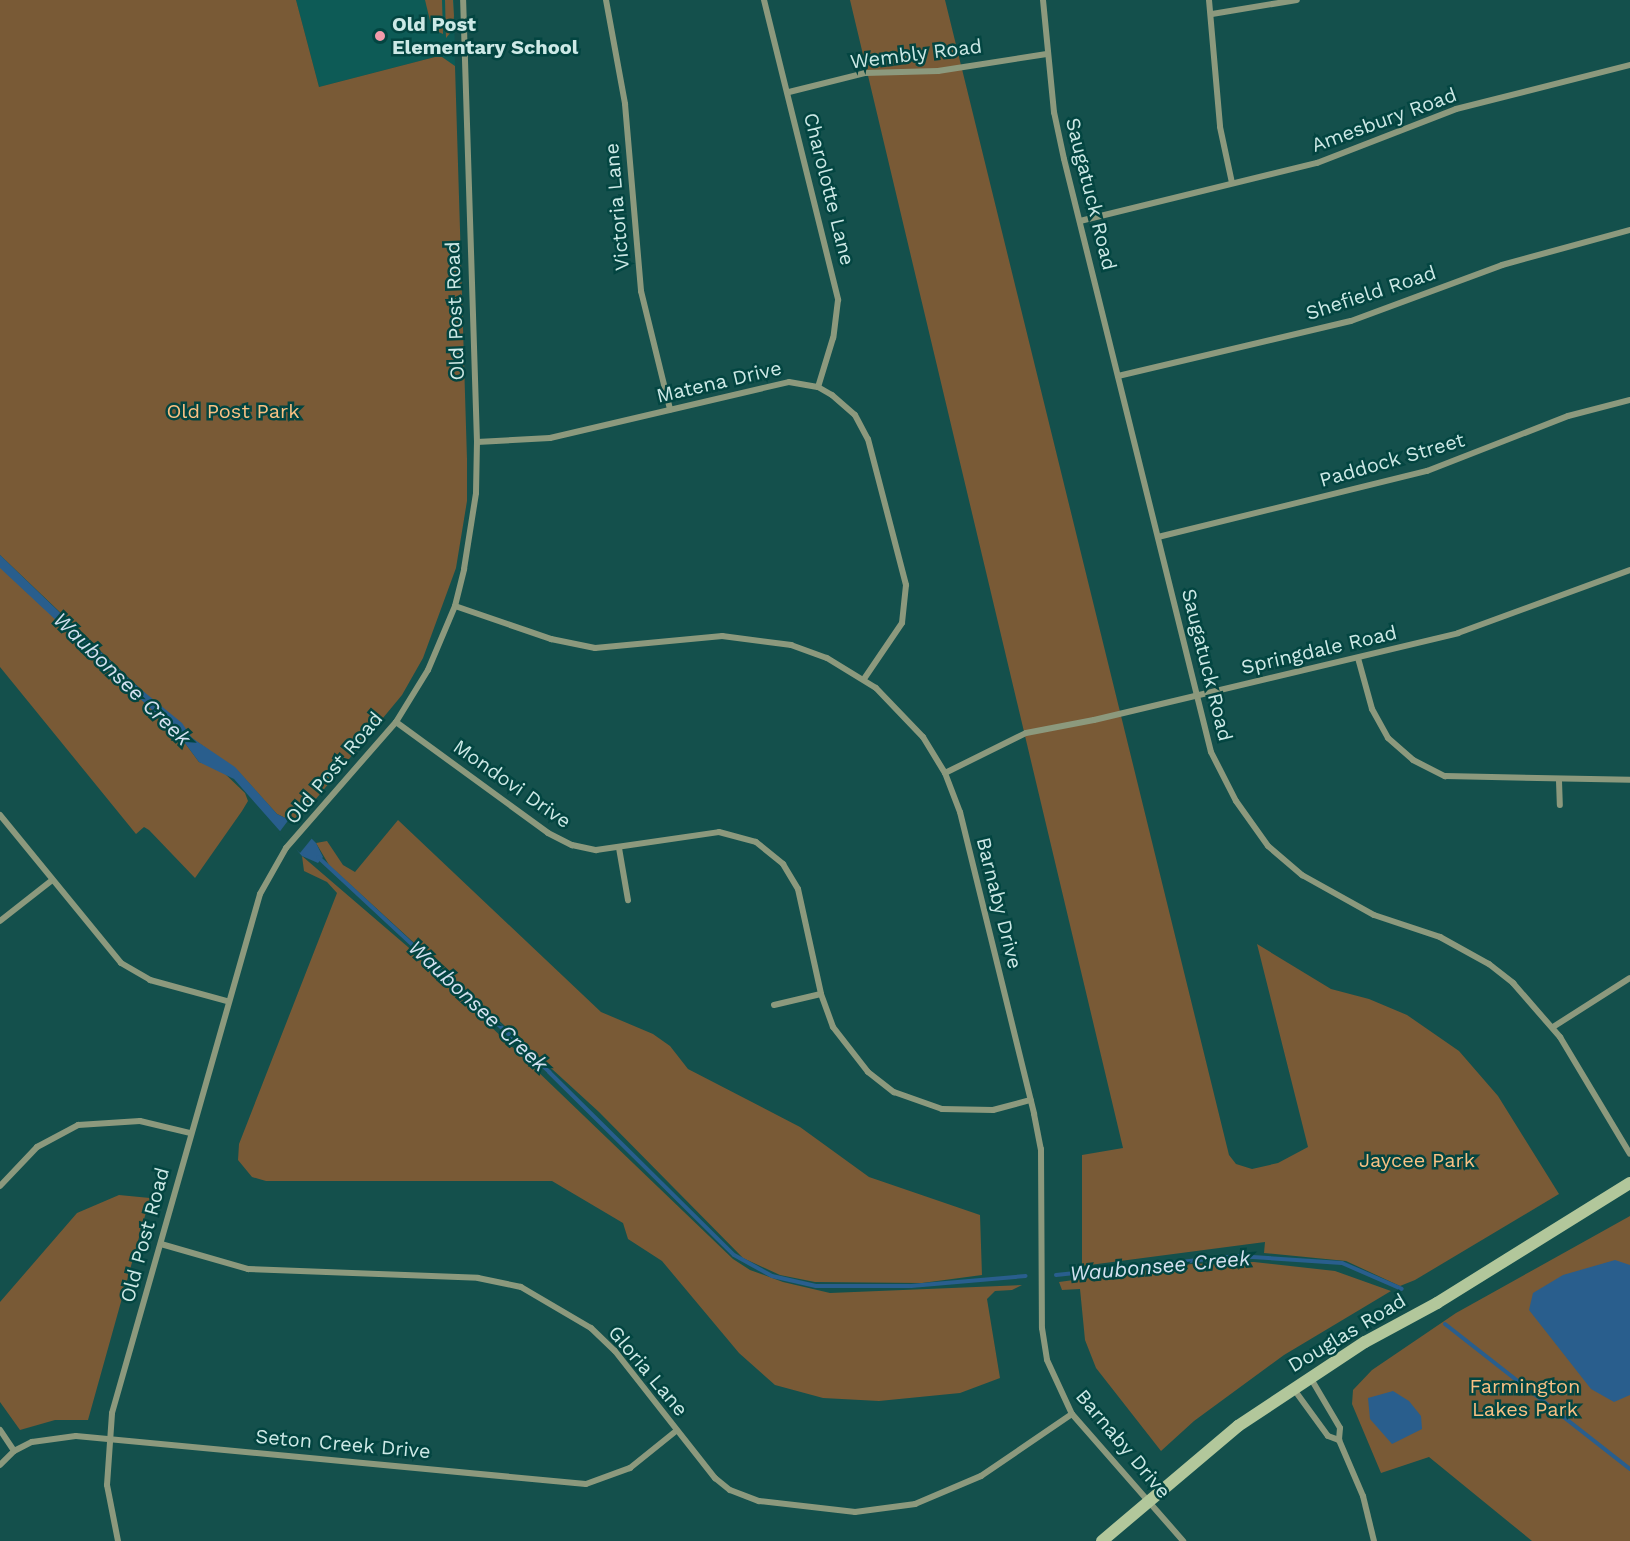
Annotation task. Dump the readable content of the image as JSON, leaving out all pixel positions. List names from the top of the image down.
{
  "streets": {
    "street": [
      "Wembly Road",
      "Amesbury Road",
      "Charolotte Lane",
      "Saugatuck Road",
      "Victoria Lane",
      "Shefield Road",
      "Old Post Road",
      "Matena Drive",
      "Paddock Street",
      "Springdale Road",
      "Mondovi Drive",
      "Barnaby Drive",
      "Douglas Road",
      "Gloria Lane",
      "Seton Creek Drive"
    ]
  },
  "crossings": [
    ["Wembly Road", "Charolotte Lane"],
    ["Wembly Road", "Saugatuck Road"],
    ["Amesbury Road", "Saugatuck Road"],
    ["Charolotte Lane", "Matena Drive"],
    ["Saugatuck Road", "Shefield Road"],
    ["Saugatuck Road", "Paddock Street"],
    ["Saugatuck Road", "Springdale Road"],
    ["Victoria Lane", "Matena Drive"],
    ["Old Post Road", "Matena Drive"],
    ["Old Post Road", "Mondovi Drive"],
    ["Old Post Road", "Barnaby Drive"],
    ["Old Post Road", "Gloria Lane"],
    ["Old Post Road", "Seton Creek Drive"],
    ["Matena Drive", "Barnaby Drive"],
    ["Springdale Road", "Barnaby Drive"],
    ["Mondovi Drive", "Barnaby Drive"],
    ["Barnaby Drive", "Douglas Road"],
    ["Barnaby Drive", "Gloria Lane"],
    ["Gloria Lane", "Seton Creek Drive"]
  ],
  "water": ["Waubonsee Creek"],
  "parks": ["Old Post Park", "Jaycee Park", "Farmington Lakes Park"],
  "places": ["Old Post Elementary School"]
}
